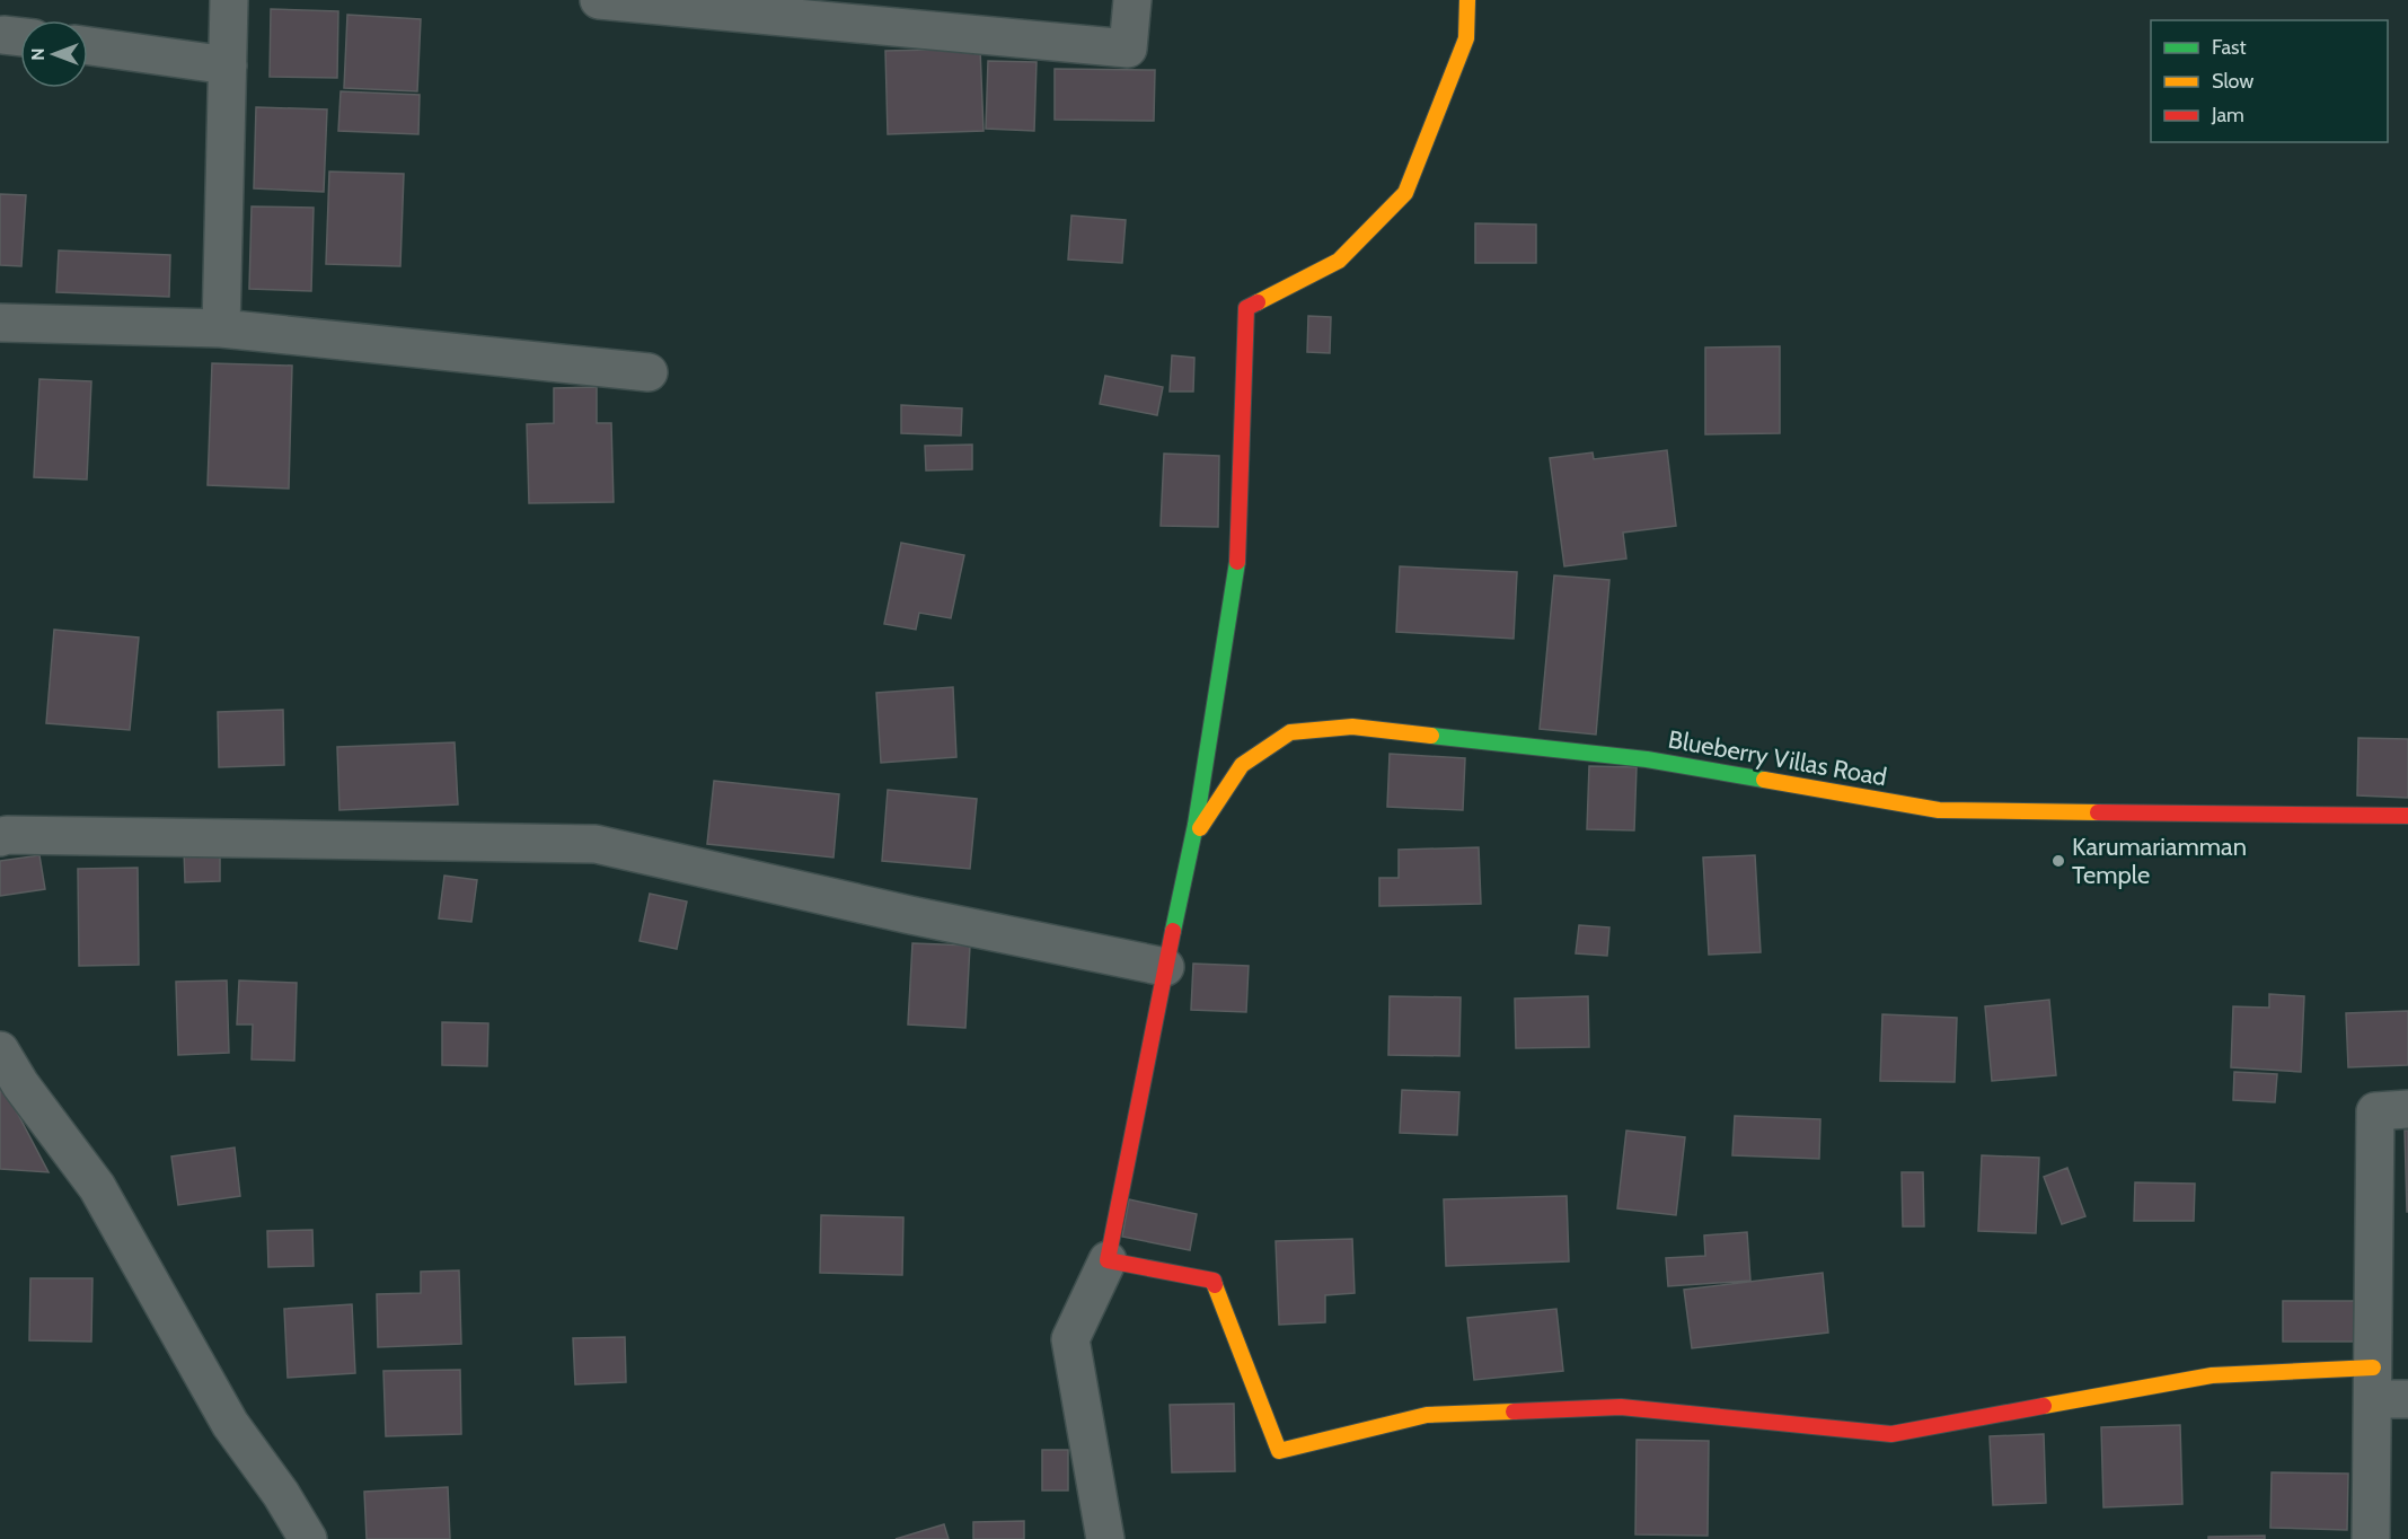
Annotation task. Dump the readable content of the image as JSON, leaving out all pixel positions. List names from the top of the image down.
{
  "streets": {
    "street": ["Blueberry Villas Road"]
  },
  "places": ["Karumariamman Temple"],
  "legend": ["Fast", "Slow", "Jam"],
  "north": "left"
}
